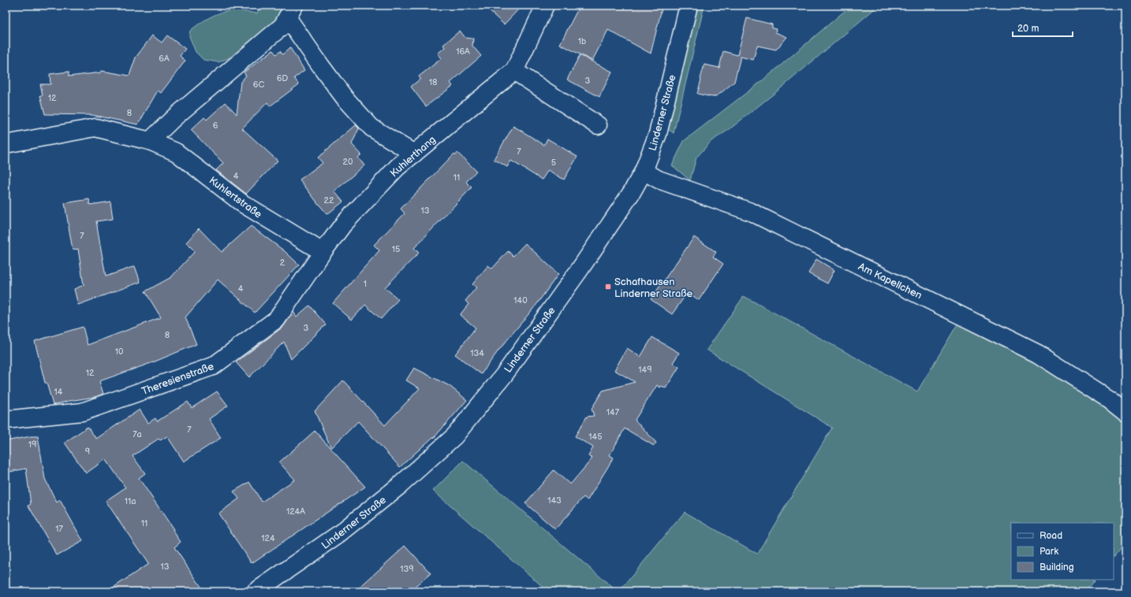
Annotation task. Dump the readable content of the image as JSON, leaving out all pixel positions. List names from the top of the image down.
{
  "streets": {
    "street": [
      "Linderner Straße",
      "Kuhlerthang",
      "Kuhlertstraße",
      "Am Kapellchen",
      "Theresienstraße"
    ]
  },
  "crossings": [
    ["Linderner Straße", "Am Kapellchen"],
    ["Kuhlerthang", "Kuhlertstraße"],
    ["Kuhlerthang", "Theresienstraße"],
    ["Kuhlertstraße", "Theresienstraße"]
  ],
  "places": {
    "transit": ["Schafhausen Linderner Straße"]
  },
  "house_numbers": [
    "1b",
    "16A",
    "6A",
    "6D",
    "3",
    "18",
    "6C",
    "12",
    "8",
    "6",
    "7",
    "20",
    "5",
    "4",
    "11",
    "22",
    "13",
    "7",
    "15",
    "2",
    "1",
    "4",
    "140",
    "3",
    "8",
    "10",
    "134",
    "149",
    "12",
    "14",
    "147",
    "7",
    "7a",
    "145",
    "19",
    "9",
    "143",
    "11a",
    "124A",
    "11",
    "17",
    "124",
    "13",
    "139"
  ],
  "legend": ["Road", "Park", "Building"],
  "scale_bar": "20 m"
}
